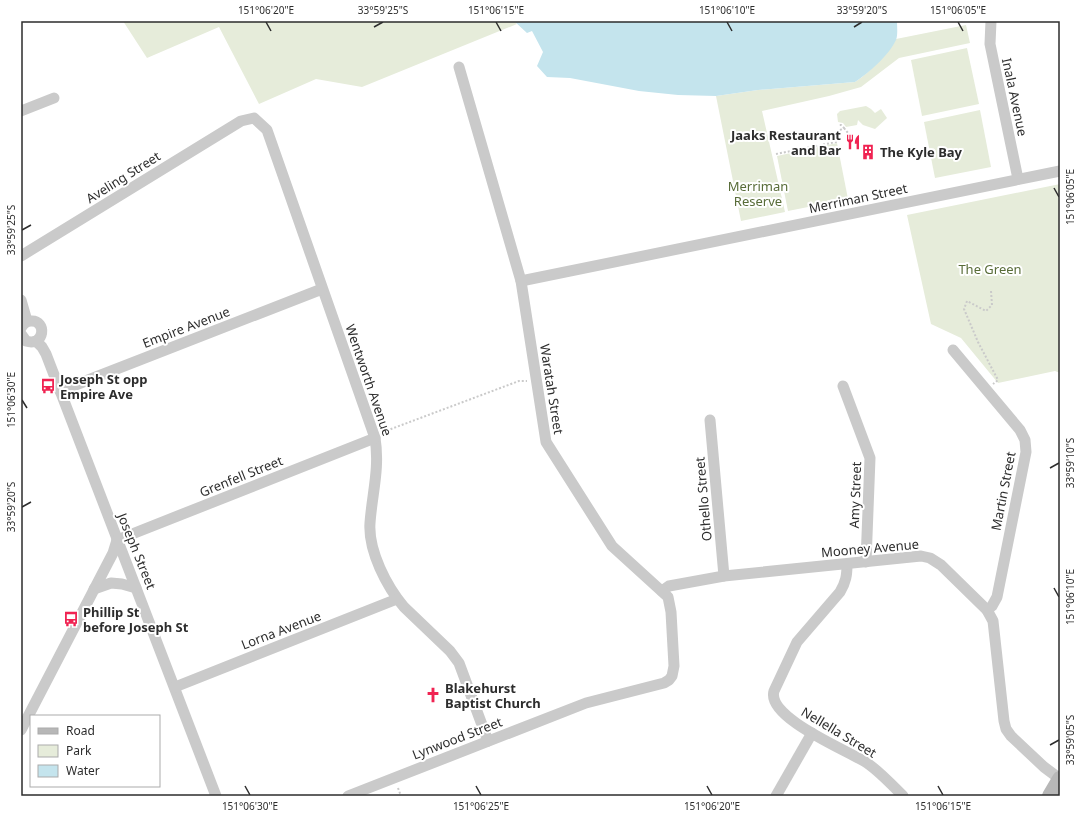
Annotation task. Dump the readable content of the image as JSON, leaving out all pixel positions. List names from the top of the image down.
{
  "streets": {
    "street": [
      "Inala Avenue",
      "Aveling Street",
      "Merriman Street",
      "Empire Avenue",
      "Wentworth Avenue",
      "Waratah Street",
      "Grenfell Street",
      "Martin Street",
      "Amy Street",
      "Othello Street",
      "Mooney Avenue",
      "Joseph Street",
      "Lorna Avenue",
      "Nellella Street",
      "Lynwood Street"
    ]
  },
  "crossings": [
    ["Inala Avenue", "Merriman Street"],
    ["Aveling Street", "Wentworth Avenue"],
    ["Merriman Street", "Waratah Street"],
    ["Empire Avenue", "Wentworth Avenue"],
    ["Empire Avenue", "Joseph Street"],
    ["Wentworth Avenue", "Grenfell Street"],
    ["Wentworth Avenue", "Lorna Avenue"],
    ["Wentworth Avenue", "Lynwood Street"],
    ["Waratah Street", "Mooney Avenue"],
    ["Waratah Street", "Lynwood Street"],
    ["Grenfell Street", "Joseph Street"],
    ["Martin Street", "Mooney Avenue"],
    ["Amy Street", "Mooney Avenue"],
    ["Othello Street", "Mooney Avenue"],
    ["Mooney Avenue", "Nellella Street"],
    ["Joseph Street", "Lorna Avenue"]
  ],
  "parks": ["Merriman Reserve", "The Green"],
  "places": {
    "restaurant": ["Jaaks Restaurant and Bar"],
    "building": ["The Kyle Bay"],
    "bus stop": ["Joseph St opp Empire Ave", "Phillip St before Joseph St"],
    "church": ["Blakehurst Baptist Church"]
  },
  "legend": ["Road", "Park", "Water"],
  "coordinates": [
    "151°06'20\"E",
    "33°59'25\"S",
    "151°06'15\"E",
    "151°06'10\"E",
    "33°59'20\"S",
    "151°06'05\"E",
    "151°06'30\"E",
    "33°59'10\"S",
    "33°59'05\"S",
    "151°06'25\"E"
  ]
}
